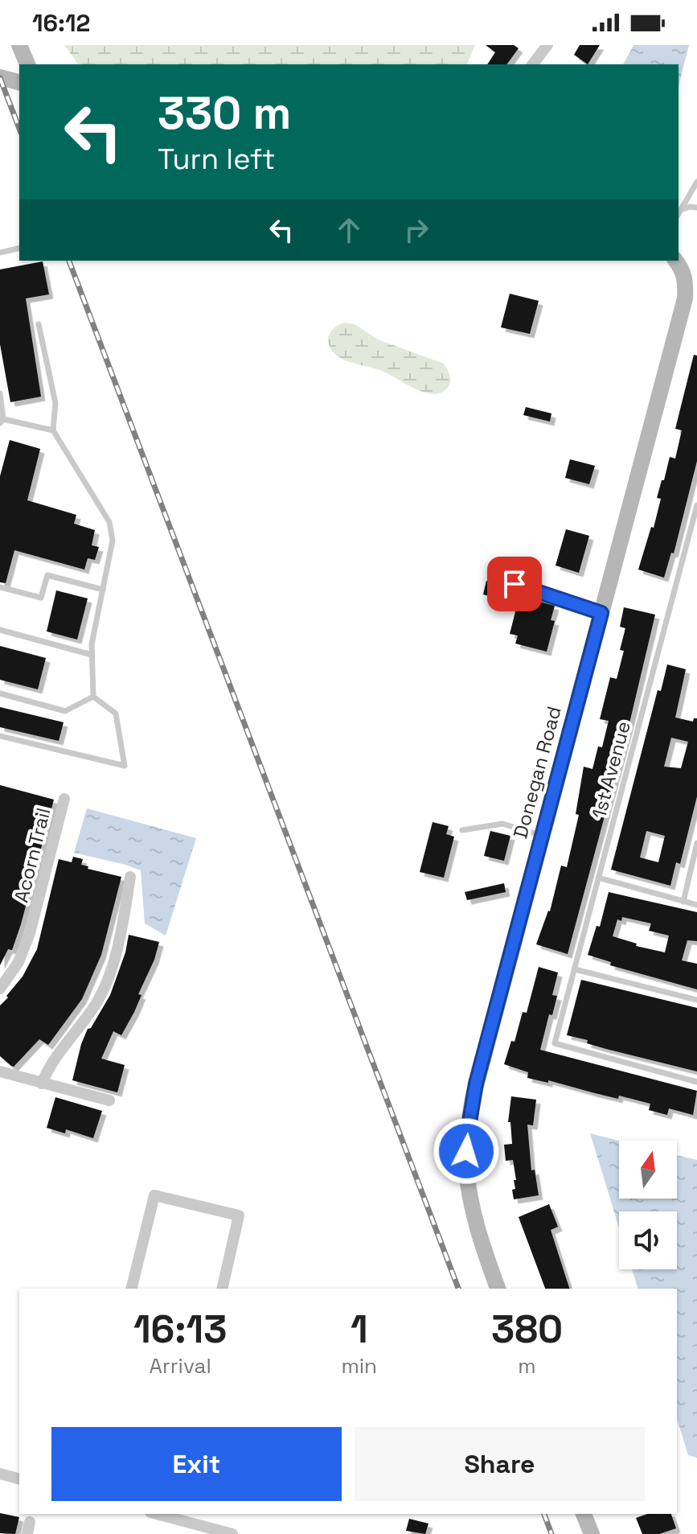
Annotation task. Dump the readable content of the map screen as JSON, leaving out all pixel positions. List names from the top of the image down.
{
  "streets": {
    "street": ["Donegan Road", "Acorn Trail"],
    "lane": ["1st Avenue"]
  },
  "north": "top",
  "page": {
    "status": "16:12",
    "turn": ["330 m", "Turn left"],
    "eta": [
      "16:13",
      "Arrival",
      "1",
      "min",
      "380",
      "m"
    ],
    "buttons": ["Exit", "Share"]
  }
}
